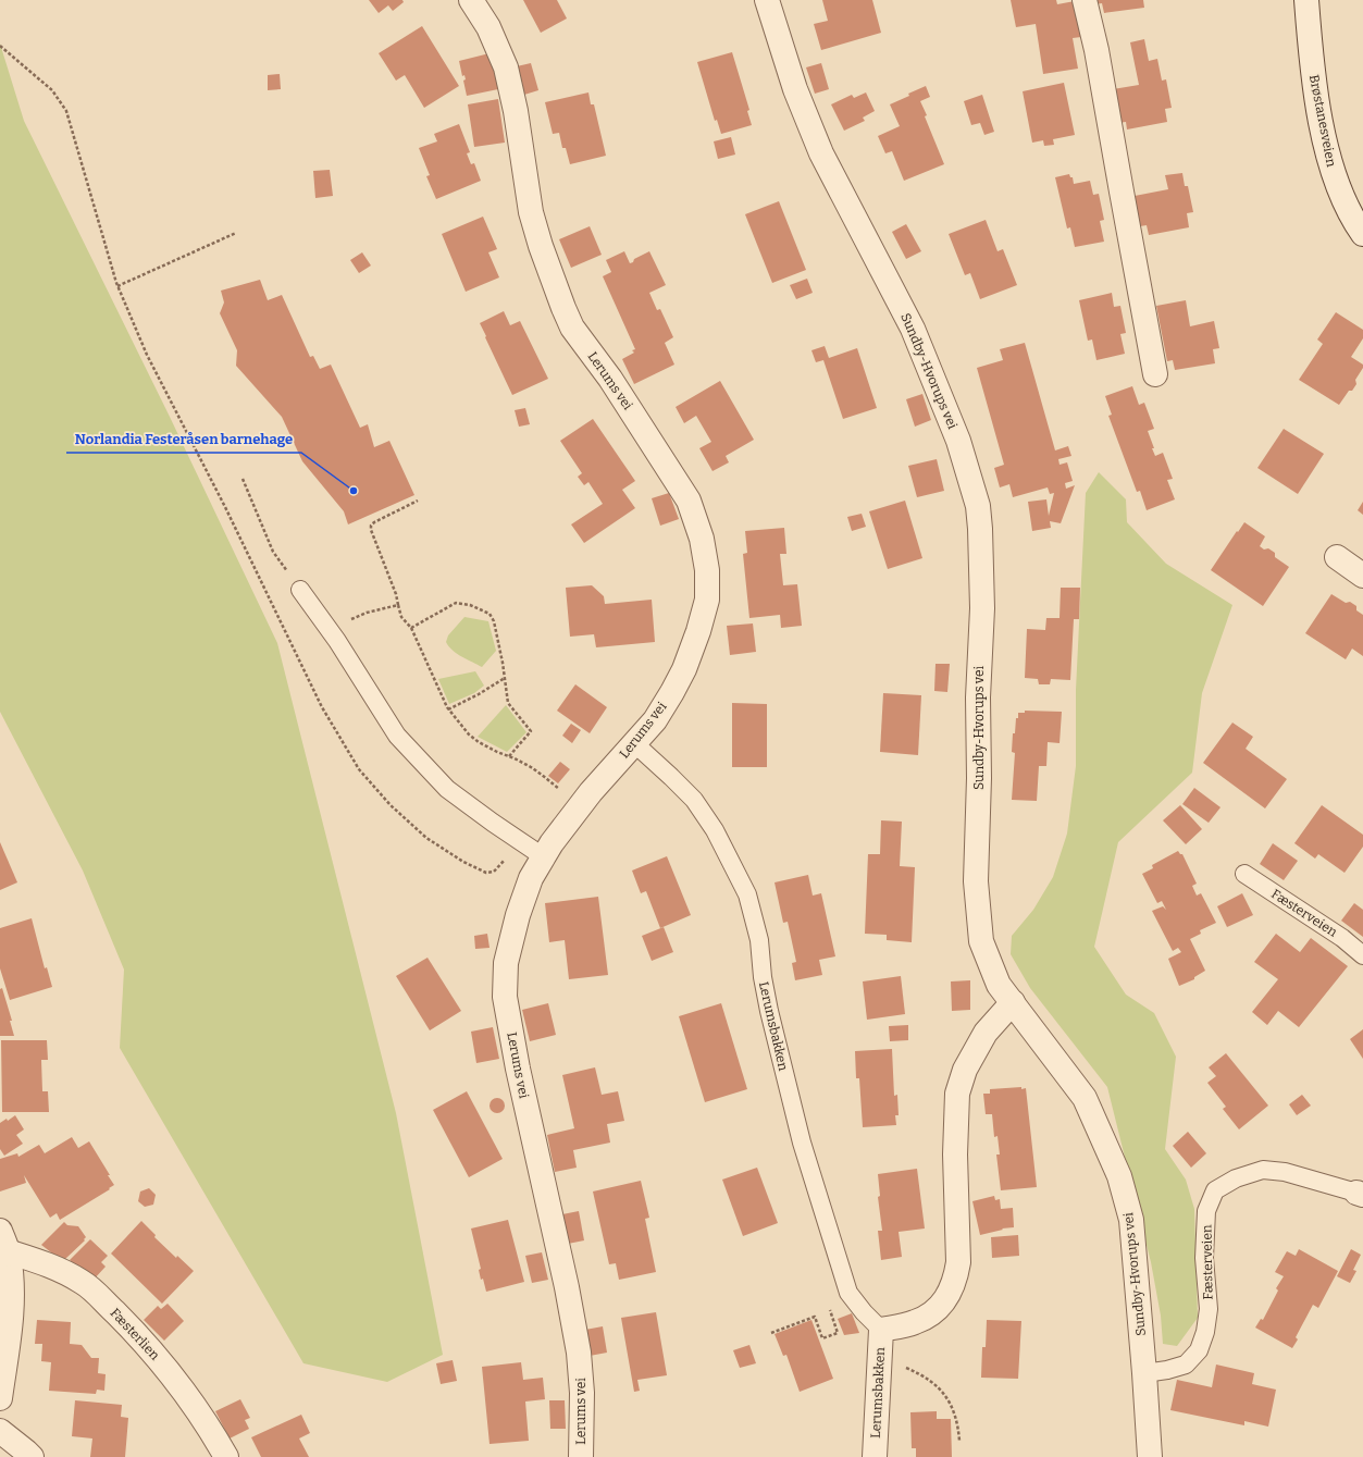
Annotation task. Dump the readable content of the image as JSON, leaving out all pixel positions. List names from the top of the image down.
{
  "streets": {
    "street": [
      "Brøstanesveien",
      "Sundby-Hvorups vei",
      "Lerums vei",
      "Lerumsbakken",
      "Fæsterlien"
    ],
    "lane": ["Fæsterveien"]
  },
  "crossings": [
    ["Sundby-Hvorups vei", "Fæsterveien"],
    ["Sundby-Hvorups vei", "Lerumsbakken"],
    ["Lerums vei", "Lerumsbakken"]
  ],
  "places": ["Norlandia Festeråsen barnehage"]
}
